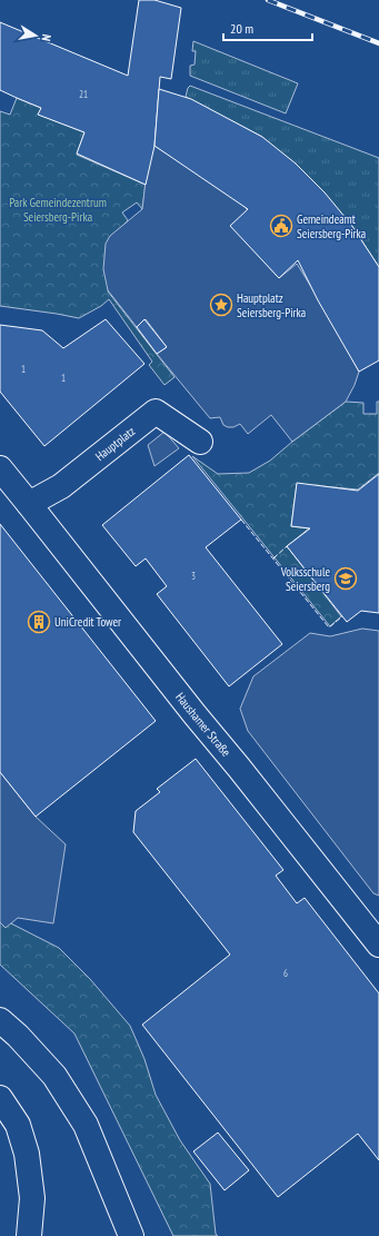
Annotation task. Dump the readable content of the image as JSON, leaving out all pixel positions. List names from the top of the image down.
{
  "streets": {
    "main road": ["Hauptplatz", "Haushamer Straße"]
  },
  "crossings": [
    ["Hauptplatz", "Haushamer Straße"]
  ],
  "parks": ["Park Gemeindezentrum Seiersberg-Pirka"],
  "places": {
    "public building": ["Gemeindeamt Seiersberg-Pirka"],
    "place": ["Hauptplatz Seiersberg-Pirka"],
    "school or university": ["Volksschule Seiersberg"],
    "building": ["UniCredit Tower"]
  },
  "house_numbers": [
    "21",
    "1",
    "1",
    "3",
    "6"
  ],
  "scale_bar": "20 m",
  "north": "right"
}
